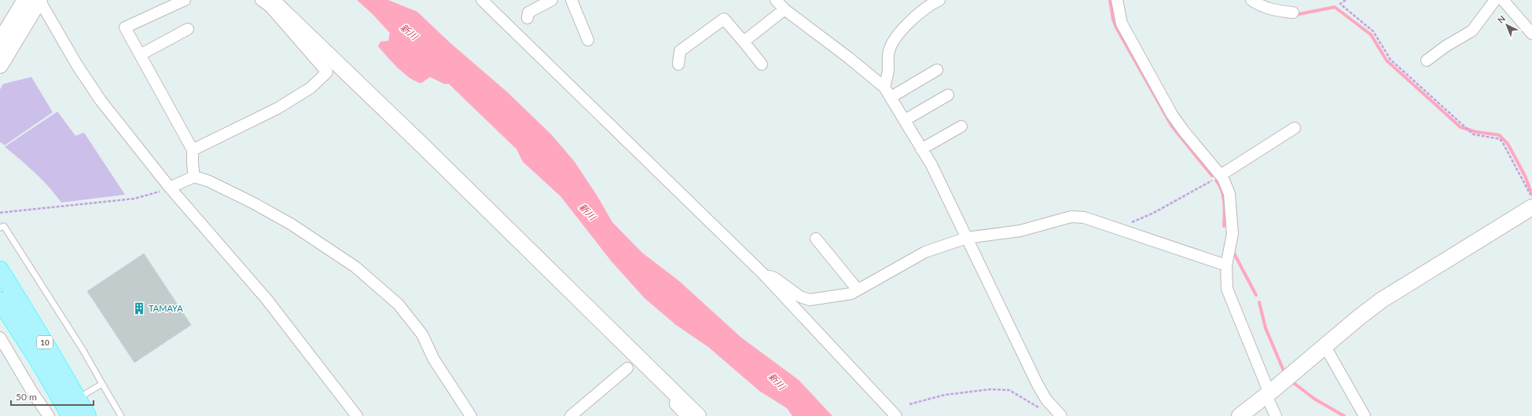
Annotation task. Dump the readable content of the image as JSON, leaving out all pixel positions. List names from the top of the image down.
{
  "streets": {
    "main road": ["10"]
  },
  "water": ["新川"],
  "places": {
    "building": ["TAMAYA"]
  },
  "scale_bar": "50 m",
  "north": "top left"
}
